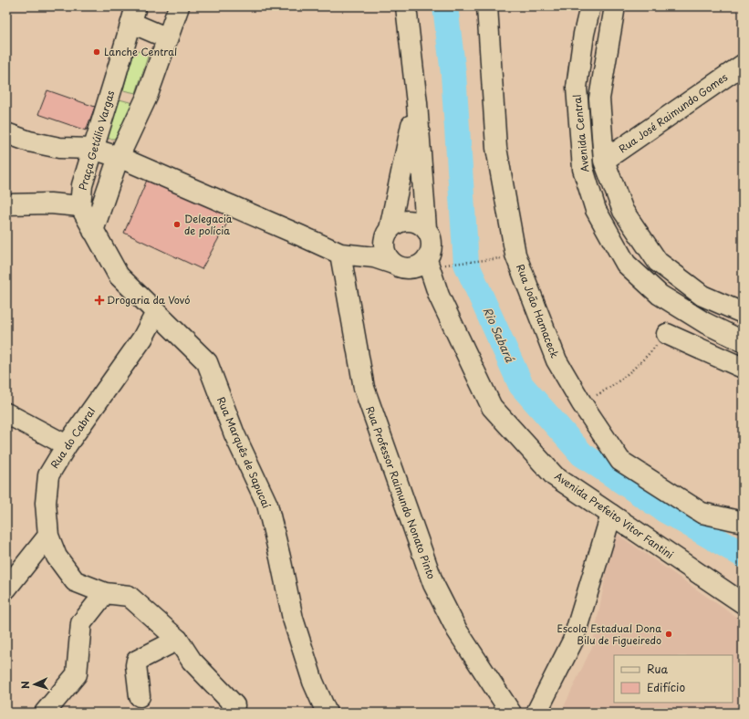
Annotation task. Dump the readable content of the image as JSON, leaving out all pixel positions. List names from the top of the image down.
{
  "streets": {
    "street": [
      "Rua José Raimundo Gomes",
      "Avenida Central",
      "Praça Getúlio Vargas",
      "Rua João Hamaceck",
      "Rua do Cabral",
      "Rua Marquês de Sapucaí",
      "Rua Professor Raimundo Nonato Pinto",
      "Avenida Prefeito Vitor Fantini"
    ]
  },
  "crossings": [
    ["Rua do Cabral", "Rua Marquês de Sapucaí"]
  ],
  "water": ["Rio Sabará"],
  "places": {
    "other": ["Lanche Central", "Delegacia de polícia", "Escola Estadual Dona Bilu de Figueiredo"],
    "health": ["Drogaria da Vovó"]
  },
  "legend": ["Rua", "Edifício"],
  "north": "left"
}
